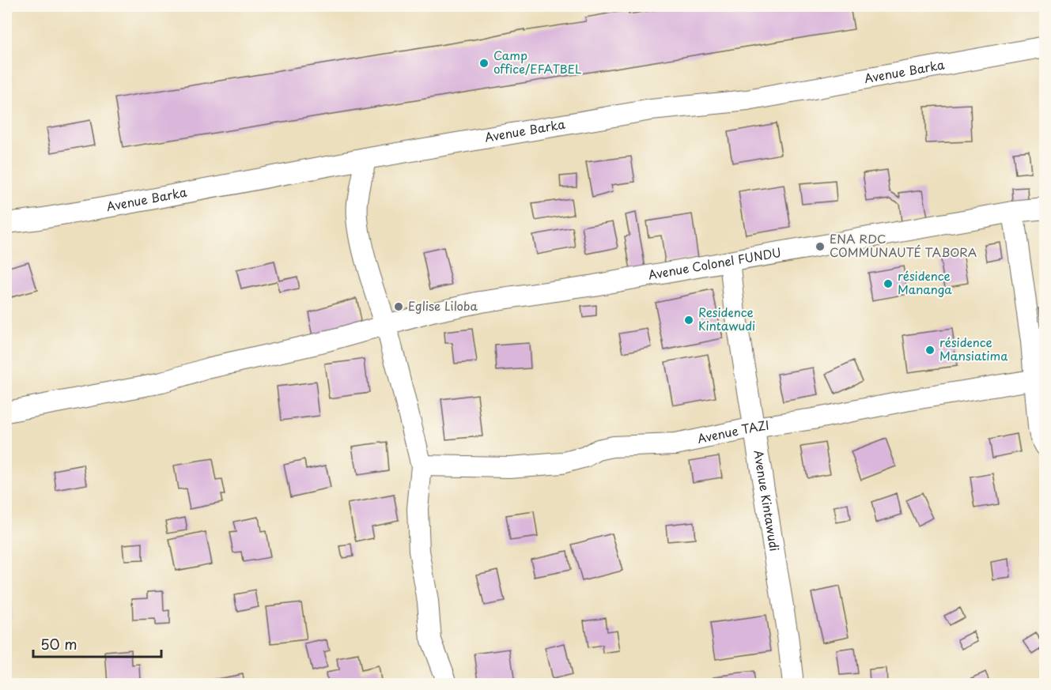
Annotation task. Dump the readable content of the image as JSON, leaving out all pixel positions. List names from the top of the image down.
{
  "streets": {
    "street": [
      "Avenue Barka",
      "Avenue Colonel FUNDU",
      "Avenue TAZI",
      "Avenue Kintawudi"
    ]
  },
  "crossings": [
    ["Avenue Colonel FUNDU", "Avenue Kintawudi"],
    ["Avenue TAZI", "Avenue Kintawudi"]
  ],
  "places": [
    "Camp office/EFATBEL",
    "ENA RDC COMMUNAUTÉ TABORA",
    "résidence Mananga",
    "Eglise Liloba",
    "Residence Kintawudi",
    "résidence Mansiatima"
  ],
  "scale_bar": "50 m"
}
